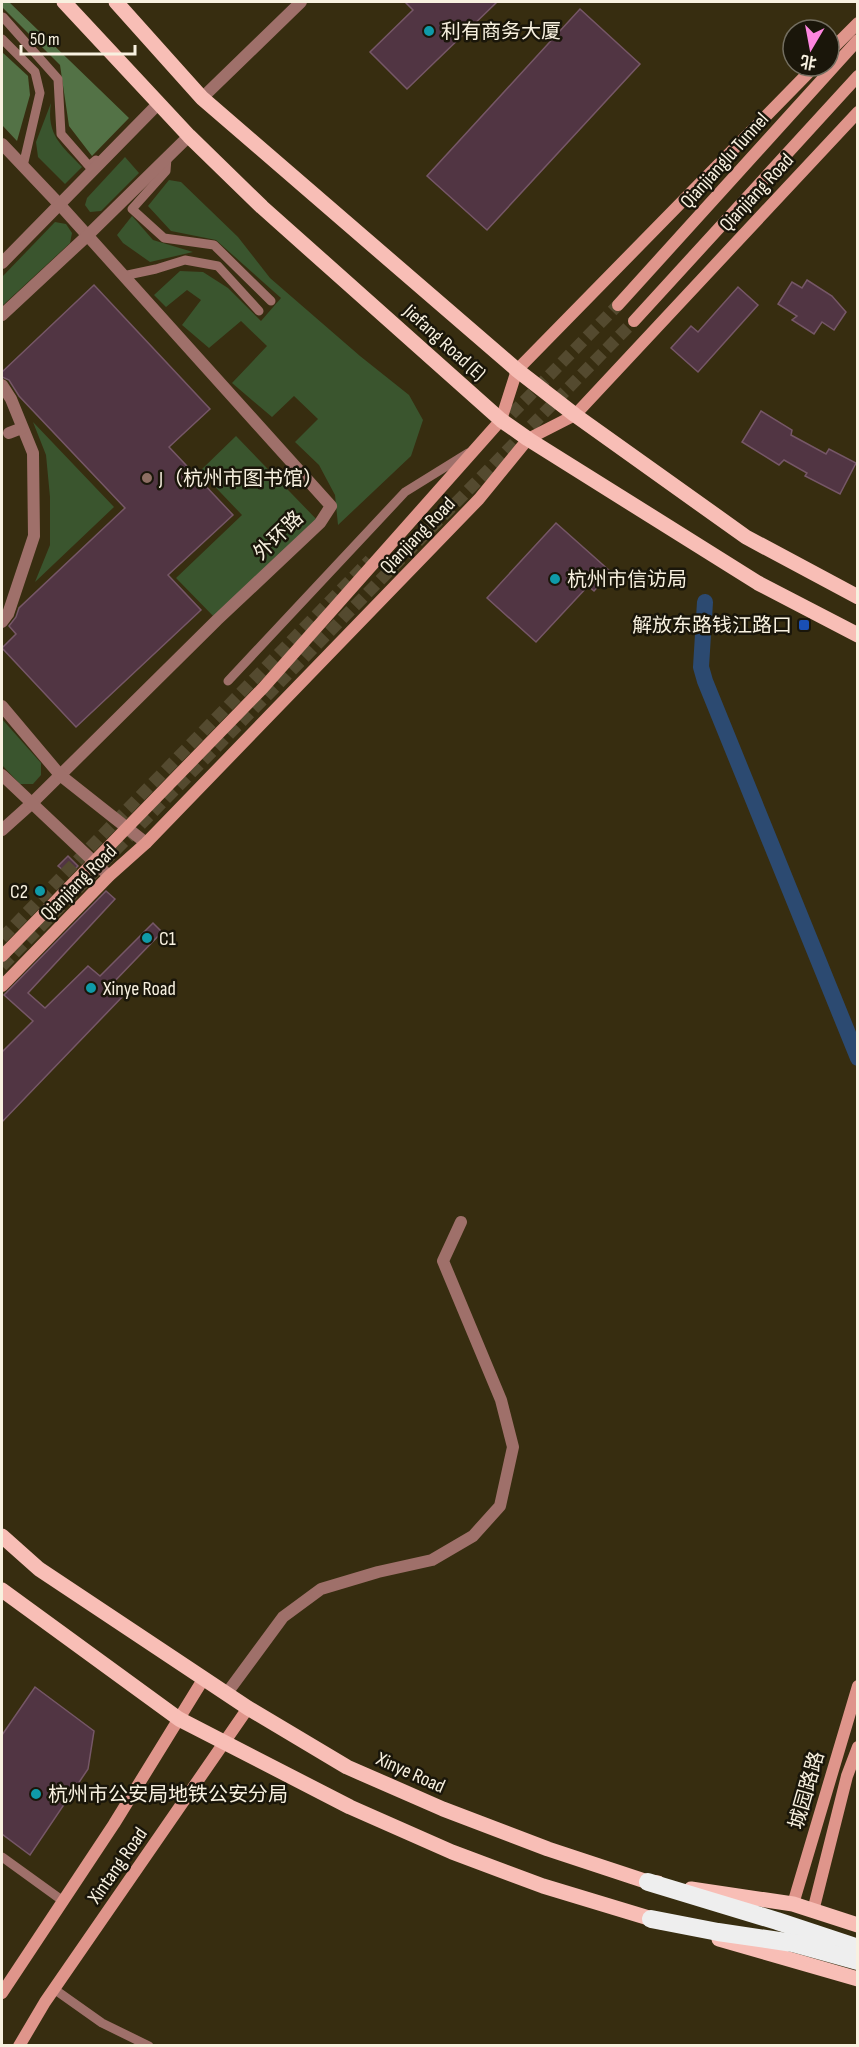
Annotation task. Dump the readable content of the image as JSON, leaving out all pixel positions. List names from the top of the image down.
{
  "streets": {
    "main road": [
      "Qianjianglu Tunnel",
      "Qianjiang Road",
      "Jiefang Road (E)",
      "Xinye Road",
      "城园路路",
      "Xintang Road"
    ],
    "street": ["外环路"]
  },
  "crossings": [
    ["Qianjiang Road", "Jiefang Road (E)"],
    ["Xinye Road", "城园路路"],
    ["Xinye Road", "Xintang Road"]
  ],
  "places": {
    "other": [
      "利有商务大厦",
      "J（杭州市图书馆）",
      "杭州市信访局",
      "C2",
      "C1",
      "Xinye Road",
      "杭州市公安局地铁公安分局"
    ],
    "transit": ["解放东路钱江路口"]
  },
  "scale_bar": "50 m",
  "north": "bottom"
}
